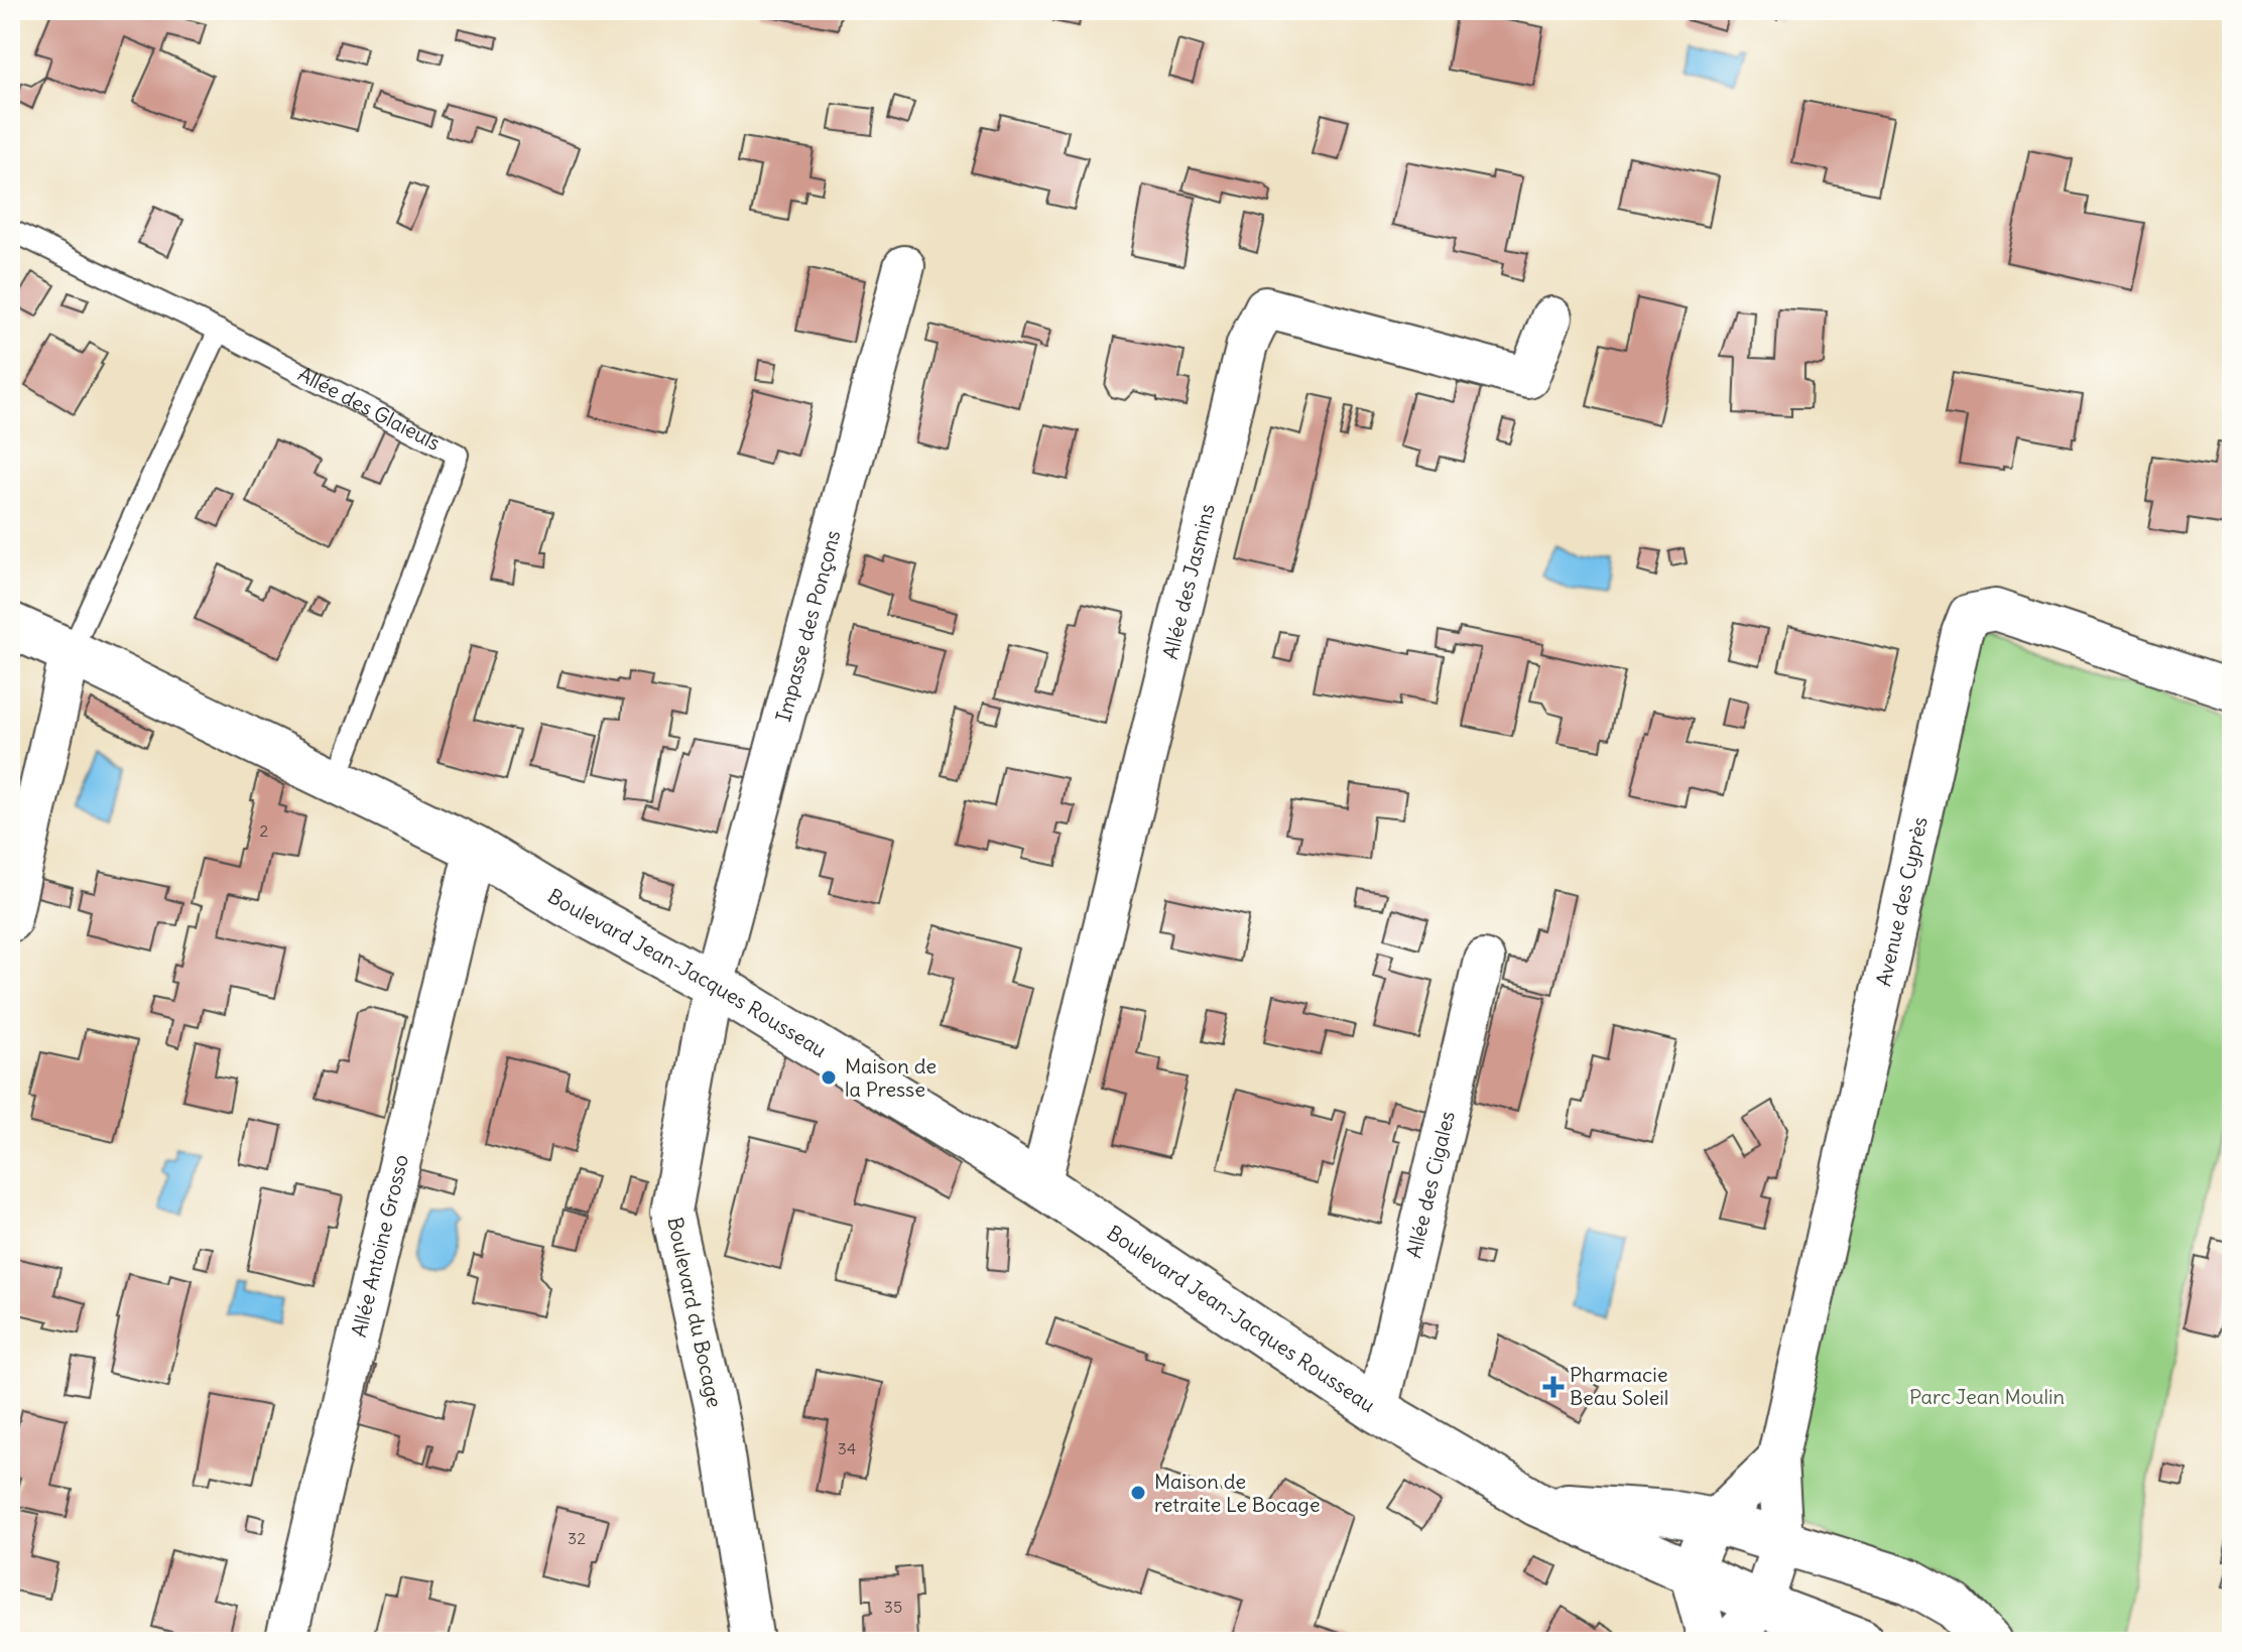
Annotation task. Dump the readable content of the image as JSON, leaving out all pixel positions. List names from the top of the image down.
{
  "streets": {
    "street": [
      "Allée des Jasmins",
      "Impasse des Ponçons",
      "Avenue des Cyprès",
      "Boulevard Jean-Jacques Rousseau",
      "Allée des Cigales",
      "Allée Antoine Grosso",
      "Boulevard du Bocage"
    ],
    "lane": ["Allée des Glaieuls"]
  },
  "crossings": [
    ["Allée des Glaieuls", "Boulevard Jean-Jacques Rousseau"],
    ["Allée des Jasmins", "Boulevard Jean-Jacques Rousseau"],
    ["Impasse des Ponçons", "Boulevard Jean-Jacques Rousseau"],
    ["Impasse des Ponçons", "Boulevard du Bocage"],
    ["Avenue des Cyprès", "Boulevard Jean-Jacques Rousseau"],
    ["Boulevard Jean-Jacques Rousseau", "Allée des Cigales"],
    ["Boulevard Jean-Jacques Rousseau", "Allée Antoine Grosso"],
    ["Boulevard Jean-Jacques Rousseau", "Boulevard du Bocage"]
  ],
  "parks": ["Parc Jean Moulin"],
  "places": {
    "other": ["Maison de la Presse", "Maison de retraite Le Bocage"],
    "health": ["Pharmacie Beau Soleil"]
  },
  "house_numbers": [
    "2",
    "34",
    "32",
    "35"
  ]
}
